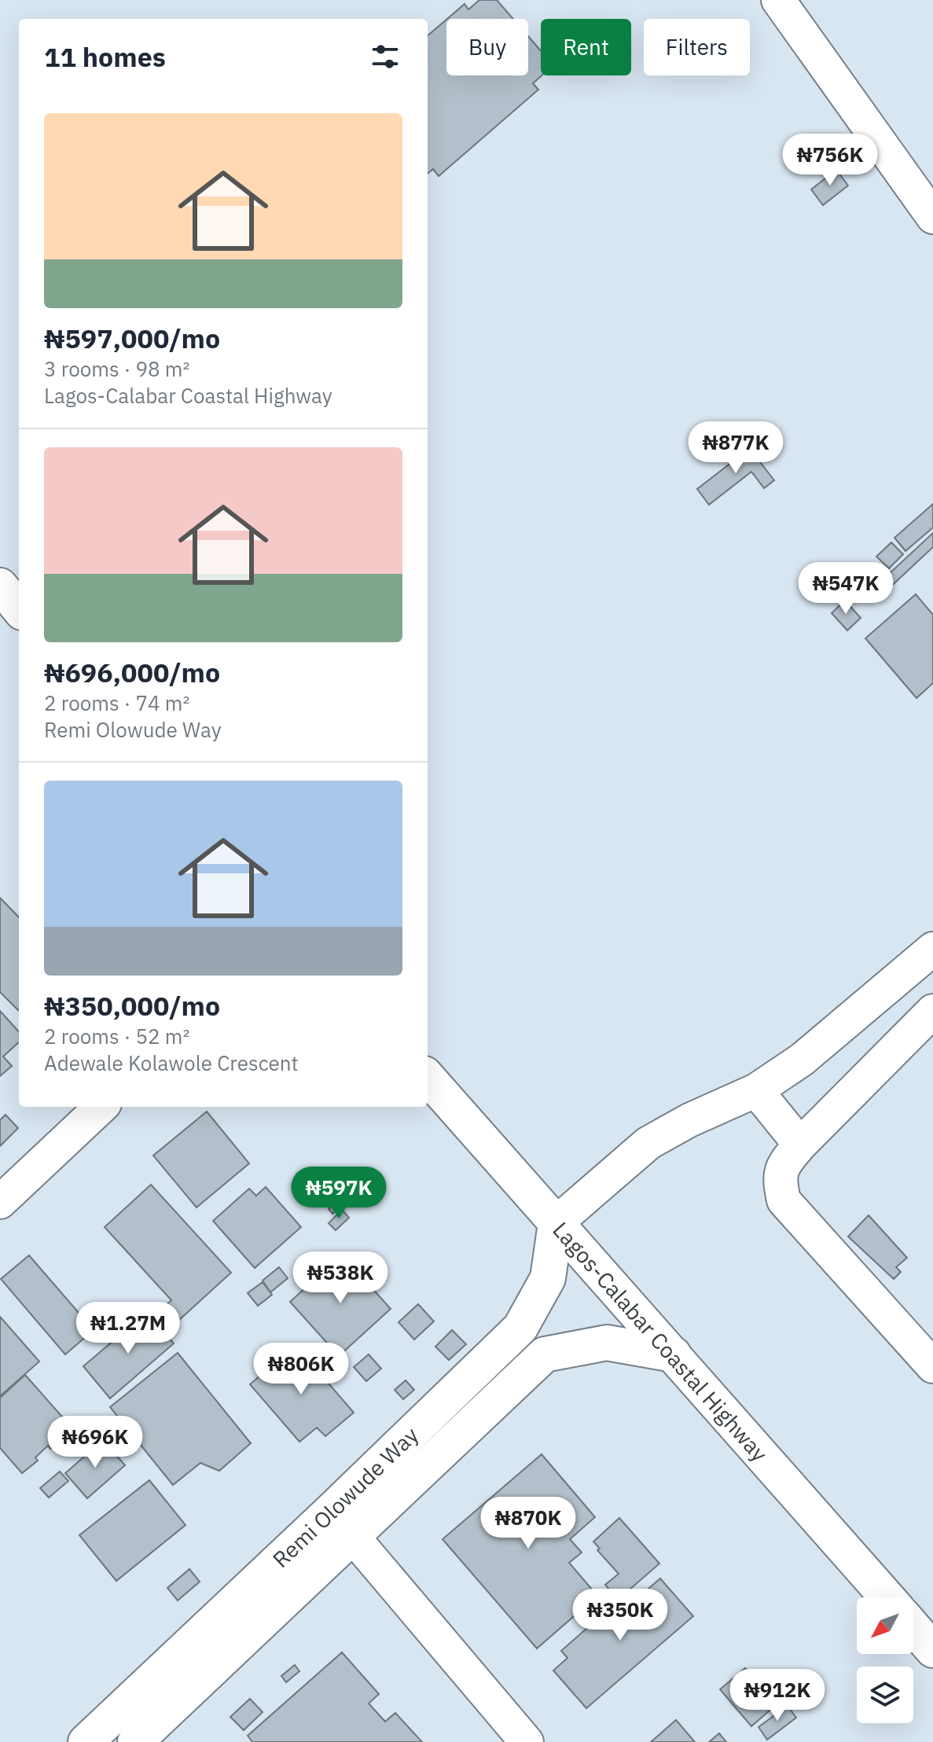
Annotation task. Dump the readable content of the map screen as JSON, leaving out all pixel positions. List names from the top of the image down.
{
  "streets": {
    "main road": ["Lagos-Calabar Coastal Highway", "Remi Olowude Way"]
  },
  "crossings": [
    ["Lagos-Calabar Coastal Highway", "Remi Olowude Way"]
  ],
  "north": "bottom left",
  "page": {
    "chip": ["Buy", "Rent", "Filters"],
    "heading": "11 homes",
    "list": [
      {
        "name": "₦597,000/mo",
        "note": "3 rooms · 98 m² · Lagos-Calabar Coastal Highway"
      },
      {
        "name": "₦696,000/mo",
        "note": "2 rooms · 74 m² · Remi Olowude Way"
      },
      {
        "name": "₦350,000/mo",
        "note": "2 rooms · 52 m² · Adewale Kolawole Crescent"
      }
    ],
    "price": [
      "₦756K",
      "₦877K",
      "₦547K",
      "₦597K",
      "₦538K",
      "₦1.27M",
      "₦806K",
      "₦696K",
      "₦870K",
      "₦350K",
      "₦912K"
    ]
  }
}
